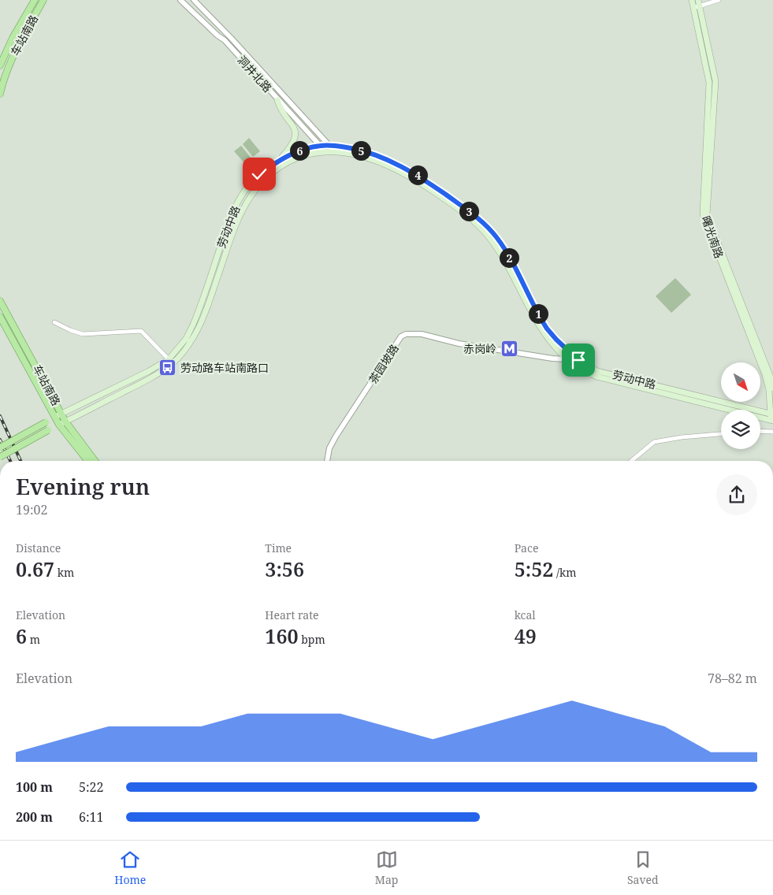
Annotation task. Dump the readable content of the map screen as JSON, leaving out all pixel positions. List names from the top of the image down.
{
  "streets": {
    "main road": ["车站南路", "劳动中路", "曙光南路"],
    "street": ["洞井北路", "茶园坡路"]
  },
  "crossings": [
    ["车站南路", "劳动中路"],
    ["洞井北路", "劳动中路"],
    ["劳动中路", "曙光南路"],
    ["劳动中路", "茶园坡路"]
  ],
  "places": {
    "metro station": ["赤岗岭"],
    "bus stop": ["劳动路车站南路口"]
  },
  "north": "bottom right",
  "page": {
    "pins": [
      "5",
      "6",
      "4",
      "3",
      "2",
      "1"
    ],
    "heading": ["Evening run", "19:02"],
    "stats": [
      ["Distance", "0.67 km"],
      ["Time", "3:56"],
      ["Pace", "5:52 /km"],
      ["Elevation", "6 m"],
      ["Heart rate", "160 bpm"],
      ["kcal", "49"]
    ],
    "chart": ["Elevation", "78–82 m"],
    "list": [
      {
        "name": "100 m",
        "note": "5:22"
      },
      {
        "name": "200 m",
        "note": "6:11"
      }
    ],
    "tabs": ["Home", "Map", "Saved"]
  }
}
